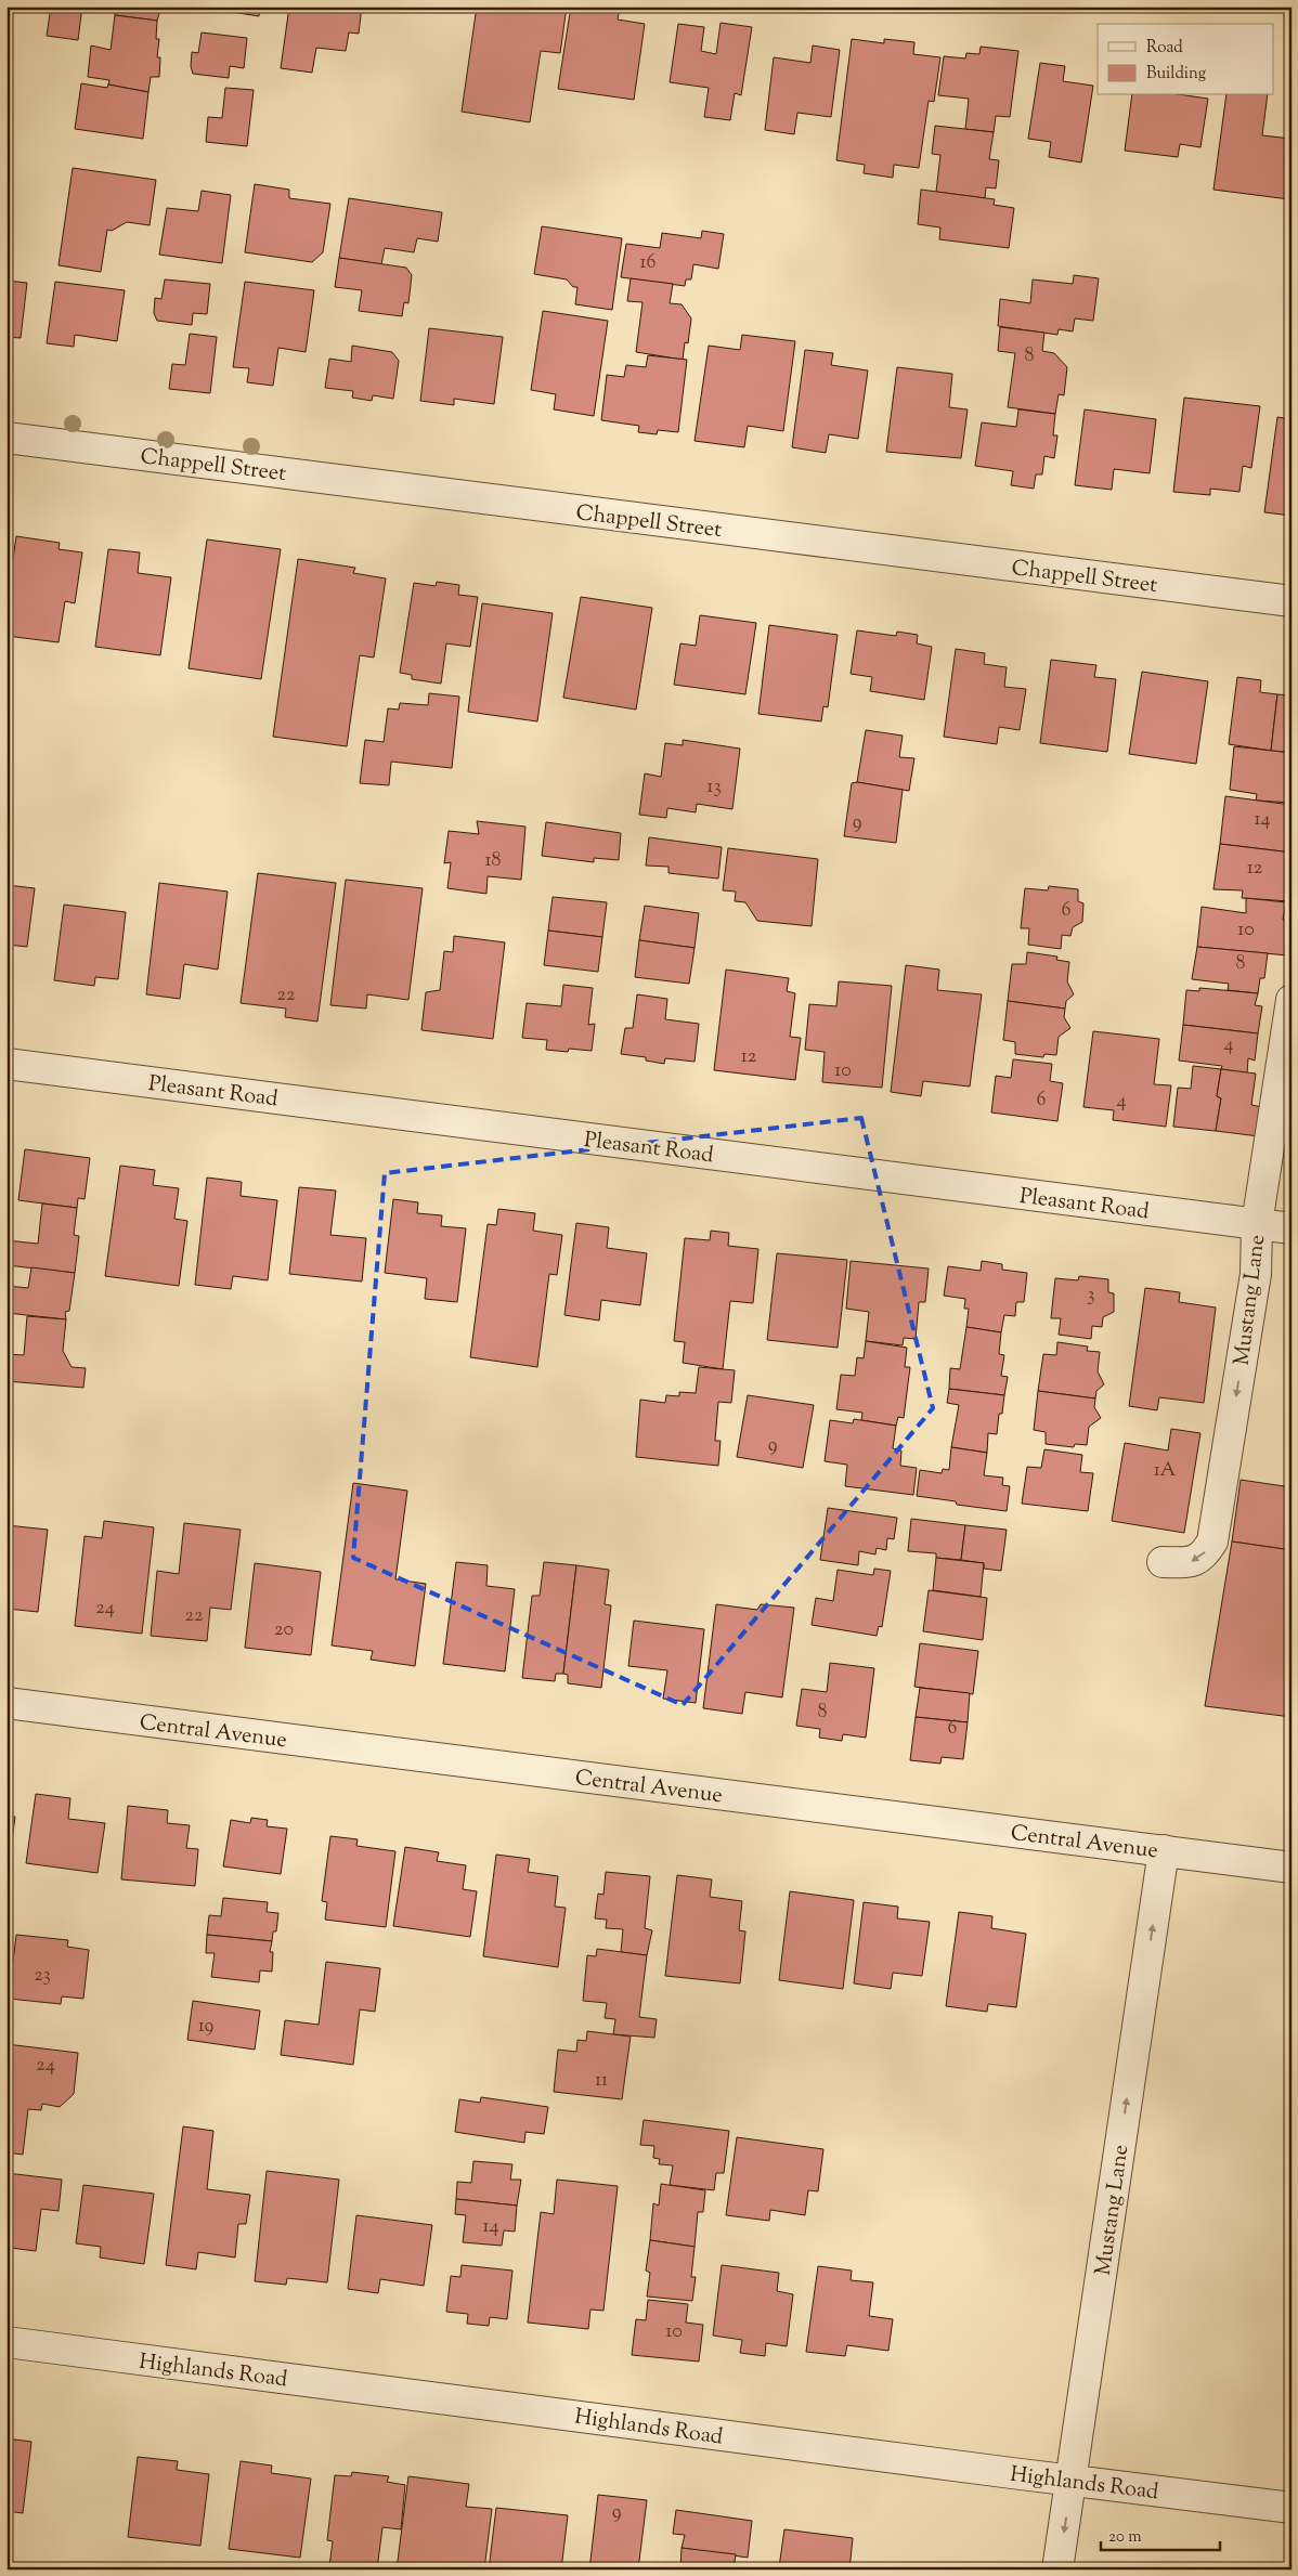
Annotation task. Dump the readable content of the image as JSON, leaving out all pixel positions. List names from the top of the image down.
{
  "streets": {
    "street": [
      "Chappell Street",
      "Pleasant Road",
      "Mustang Lane",
      "Central Avenue",
      "Highlands Road"
    ]
  },
  "crossings": [
    ["Pleasant Road", "Mustang Lane"],
    ["Mustang Lane", "Central Avenue"],
    ["Mustang Lane", "Highlands Road"]
  ],
  "house_numbers": [
    "16",
    "8",
    "13",
    "14",
    "9",
    "18",
    "12",
    "6",
    "10",
    "8",
    "22",
    "4",
    "12",
    "10",
    "6",
    "4",
    "3",
    "9",
    "1A",
    "24",
    "22",
    "20",
    "8",
    "6",
    "23",
    "19",
    "24",
    "11",
    "14",
    "10",
    "9"
  ],
  "legend": ["Road", "Building"],
  "scale_bar": "20 m"
}
